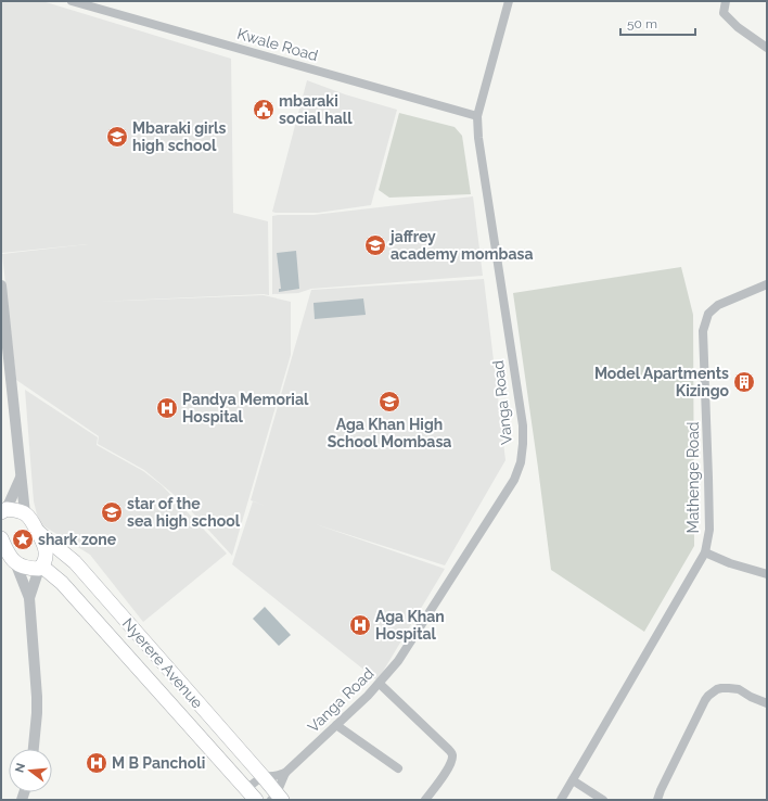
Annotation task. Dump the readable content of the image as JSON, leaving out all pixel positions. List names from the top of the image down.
{
  "streets": {
    "highway": ["Nyerere Avenue"],
    "street": ["Kwale Road", "Vanga Road", "Mathenge Road"]
  },
  "crossings": [
    ["Kwale Road", "Vanga Road"],
    ["Vanga Road", "Nyerere Avenue"]
  ],
  "places": {
    "public building": ["mbaraki social hall"],
    "school or university": [
      "Mbaraki girls high school",
      "jaffrey academy mombasa",
      "Aga Khan High School Mombasa",
      "star of the sea high school"
    ],
    "building": ["Model Apartments Kizingo"],
    "hospital": ["Pandya Memorial Hospital", "Aga Khan Hospital", "M B Pancholi"],
    "place": ["shark zone"]
  },
  "scale_bar": "50 m",
  "north": "left"
}
